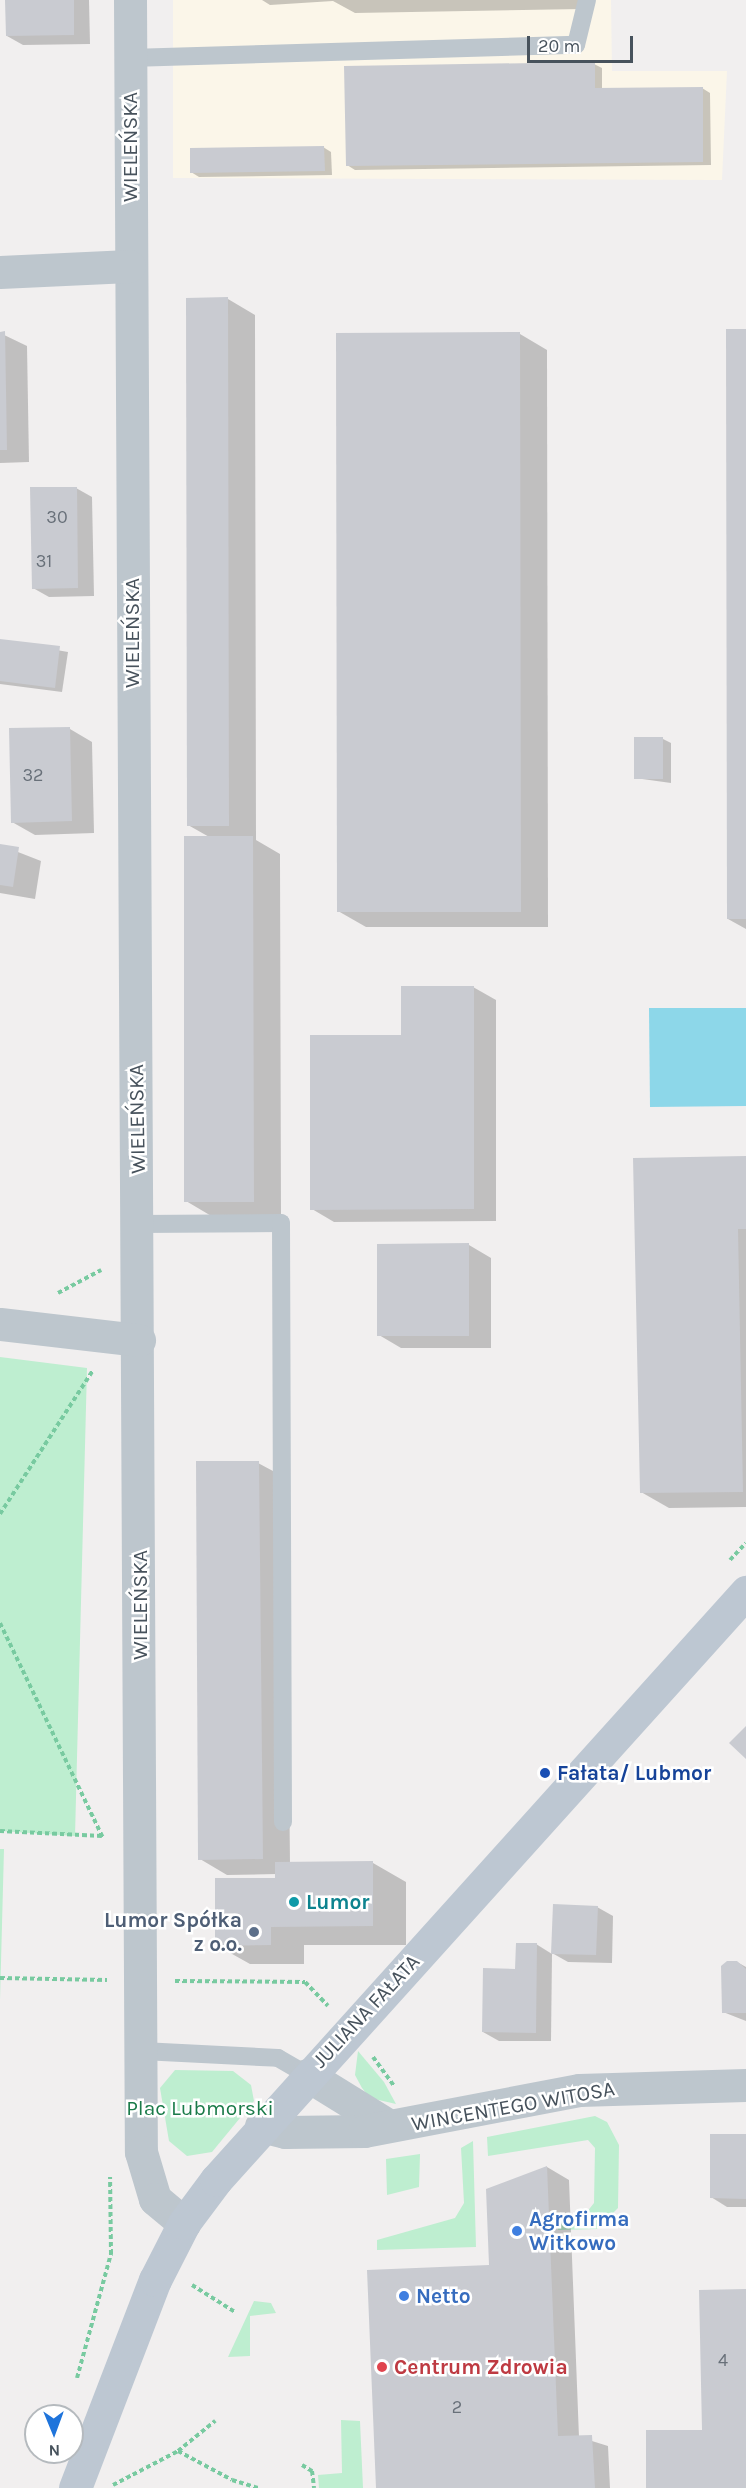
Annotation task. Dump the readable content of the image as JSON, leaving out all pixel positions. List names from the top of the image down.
{
  "streets": {
    "main road": ["JULIANA FAŁATA"],
    "street": ["WIELEŃSKA", "WINCENTEGO WITOSA"]
  },
  "crossings": [
    ["WIELEŃSKA", "JULIANA FAŁATA"],
    ["JULIANA FAŁATA", "WINCENTEGO WITOSA"]
  ],
  "parks": ["Plac Lubmorski"],
  "places": [
    "Fałata/ Lubmor",
    "Lumor",
    "Lumor Spółka z o.o.",
    "Agrofirma Witkowo",
    "Netto",
    "Centrum Zdrowia"
  ],
  "house_numbers": [
    "30",
    "31",
    "32",
    "4",
    "2"
  ],
  "scale_bar": "20 m",
  "north": "bottom"
}
